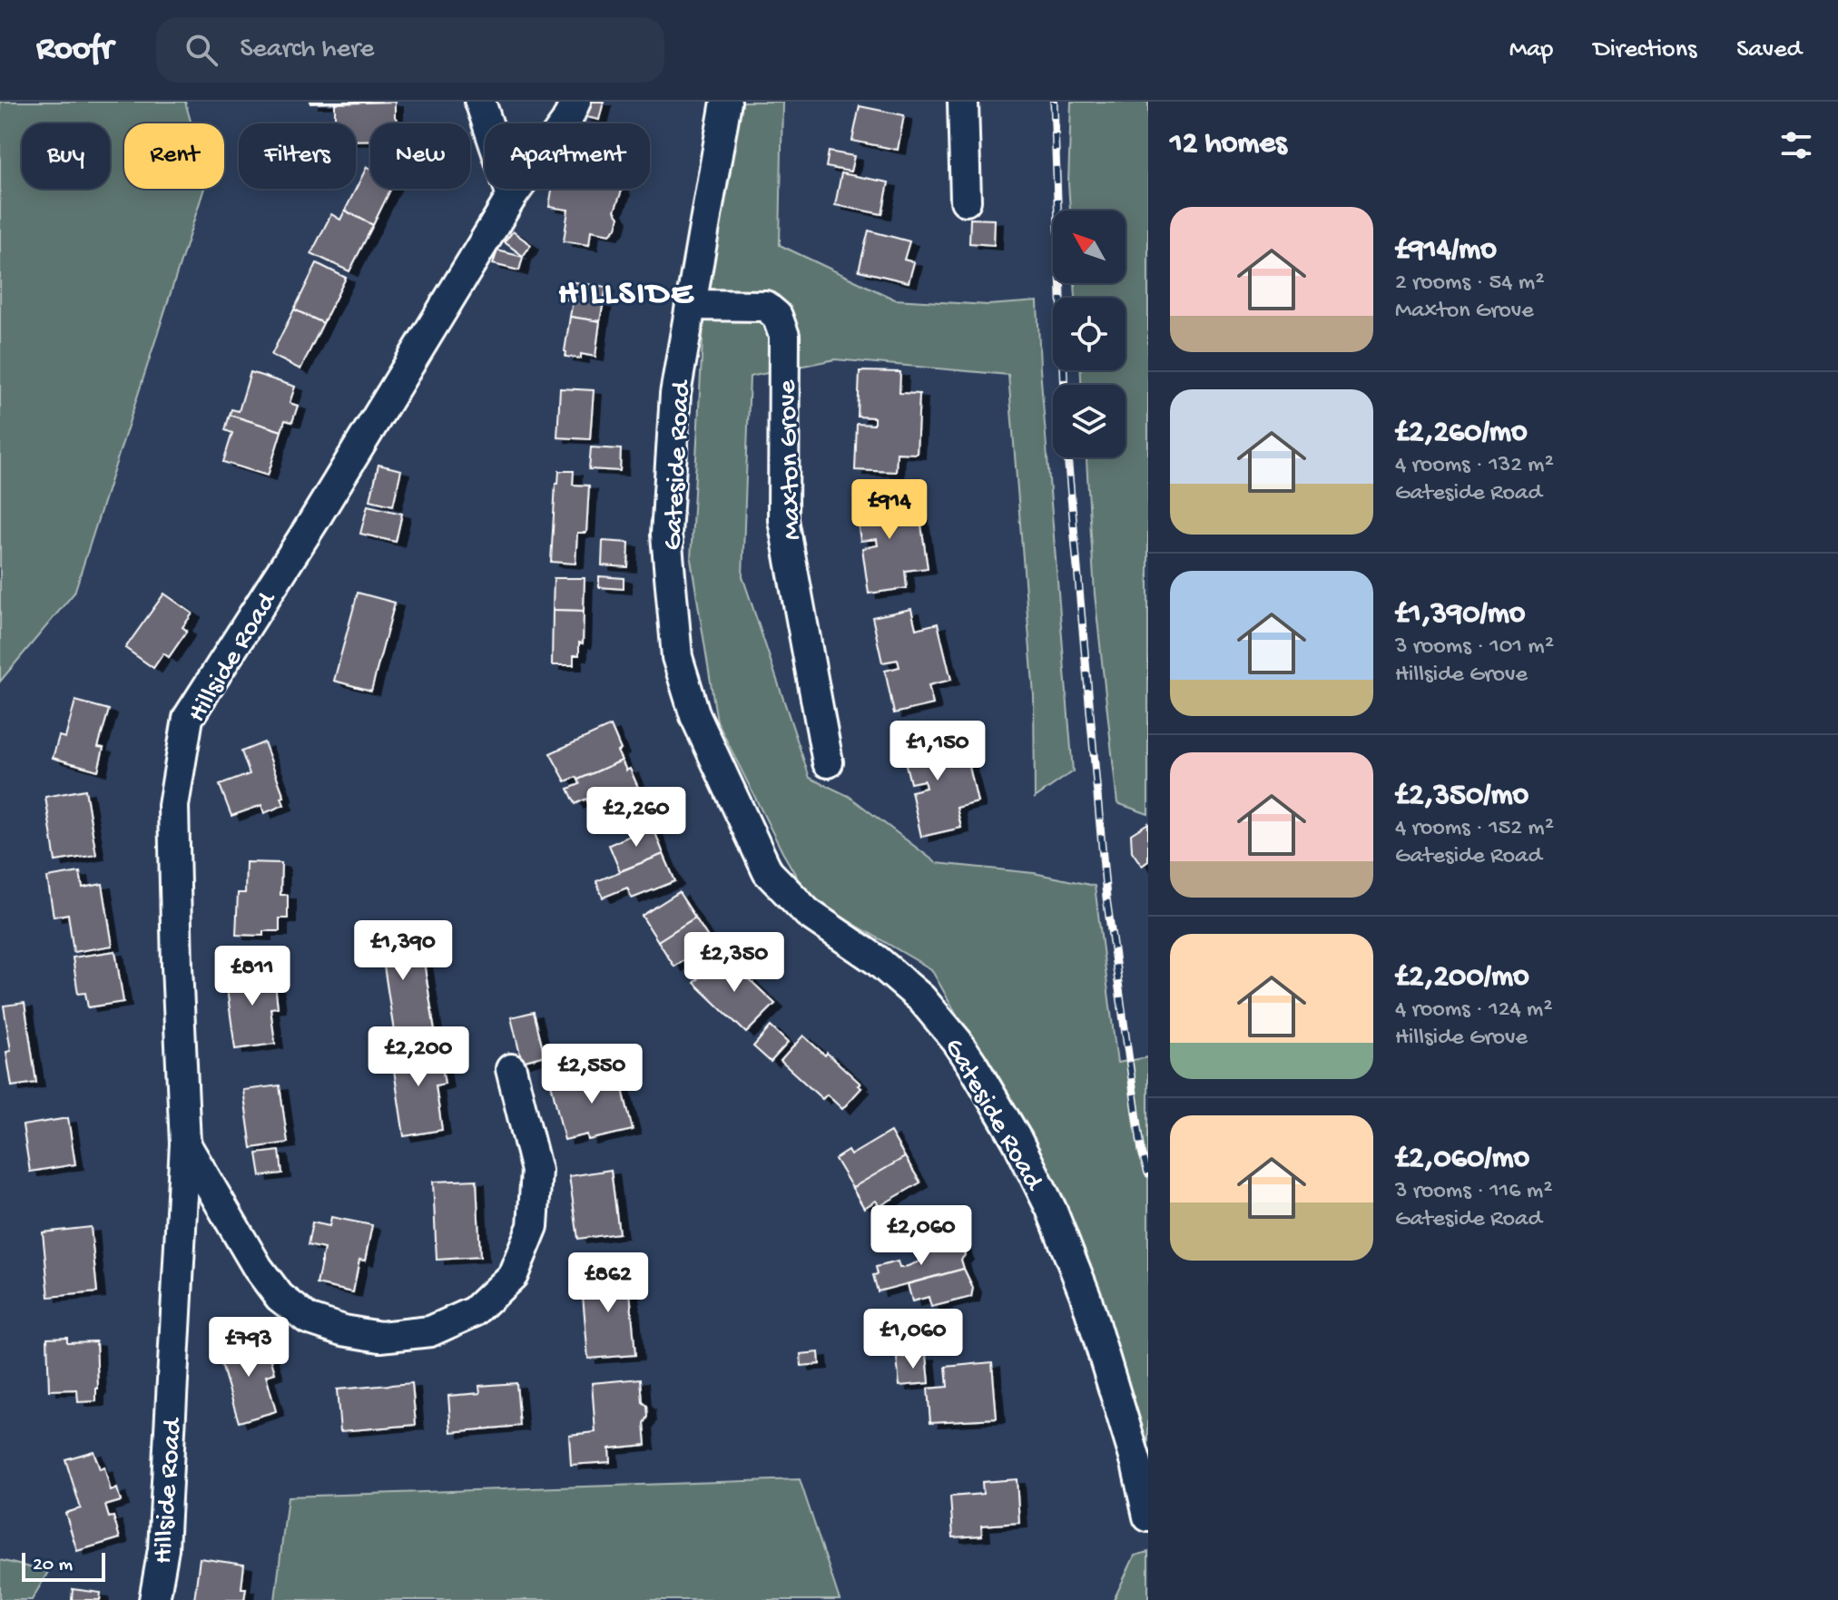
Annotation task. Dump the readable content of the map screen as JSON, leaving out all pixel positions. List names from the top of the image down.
{
  "streets": {
    "street": ["Maxton Grove", "Gateside Road", "Hillside Road"]
  },
  "crossings": [
    ["Maxton Grove", "Gateside Road"]
  ],
  "districts": ["HILLSIDE"],
  "scale_bar": "20 m",
  "north": "top left",
  "page": {
    "header": "Roofr",
    "search": "Search here",
    "nav": ["Map", "Directions", "Saved"],
    "heading": "12 homes",
    "chip": [
      "Buy",
      "Rent",
      "Filters",
      "New",
      "Apartment"
    ],
    "list": [
      {
        "name": "£914/mo",
        "note": "2 rooms · 54 m² · Maxton Grove"
      },
      {
        "name": "£2,260/mo",
        "note": "4 rooms · 132 m² · Gateside Road"
      },
      {
        "name": "£1,390/mo",
        "note": "3 rooms · 101 m² · Hillside Grove"
      },
      {
        "name": "£2,350/mo",
        "note": "4 rooms · 152 m² · Gateside Road"
      },
      {
        "name": "£2,200/mo",
        "note": "4 rooms · 124 m² · Hillside Grove"
      },
      {
        "name": "£2,060/mo",
        "note": "3 rooms · 116 m² · Gateside Road"
      }
    ],
    "price": [
      "£914",
      "£1,150",
      "£2,260",
      "£1,390",
      "£2,350",
      "£811",
      "£2,200",
      "£2,550",
      "£2,060",
      "£862",
      "£1,060",
      "£793"
    ],
    "scale": "20 m"
  }
}
